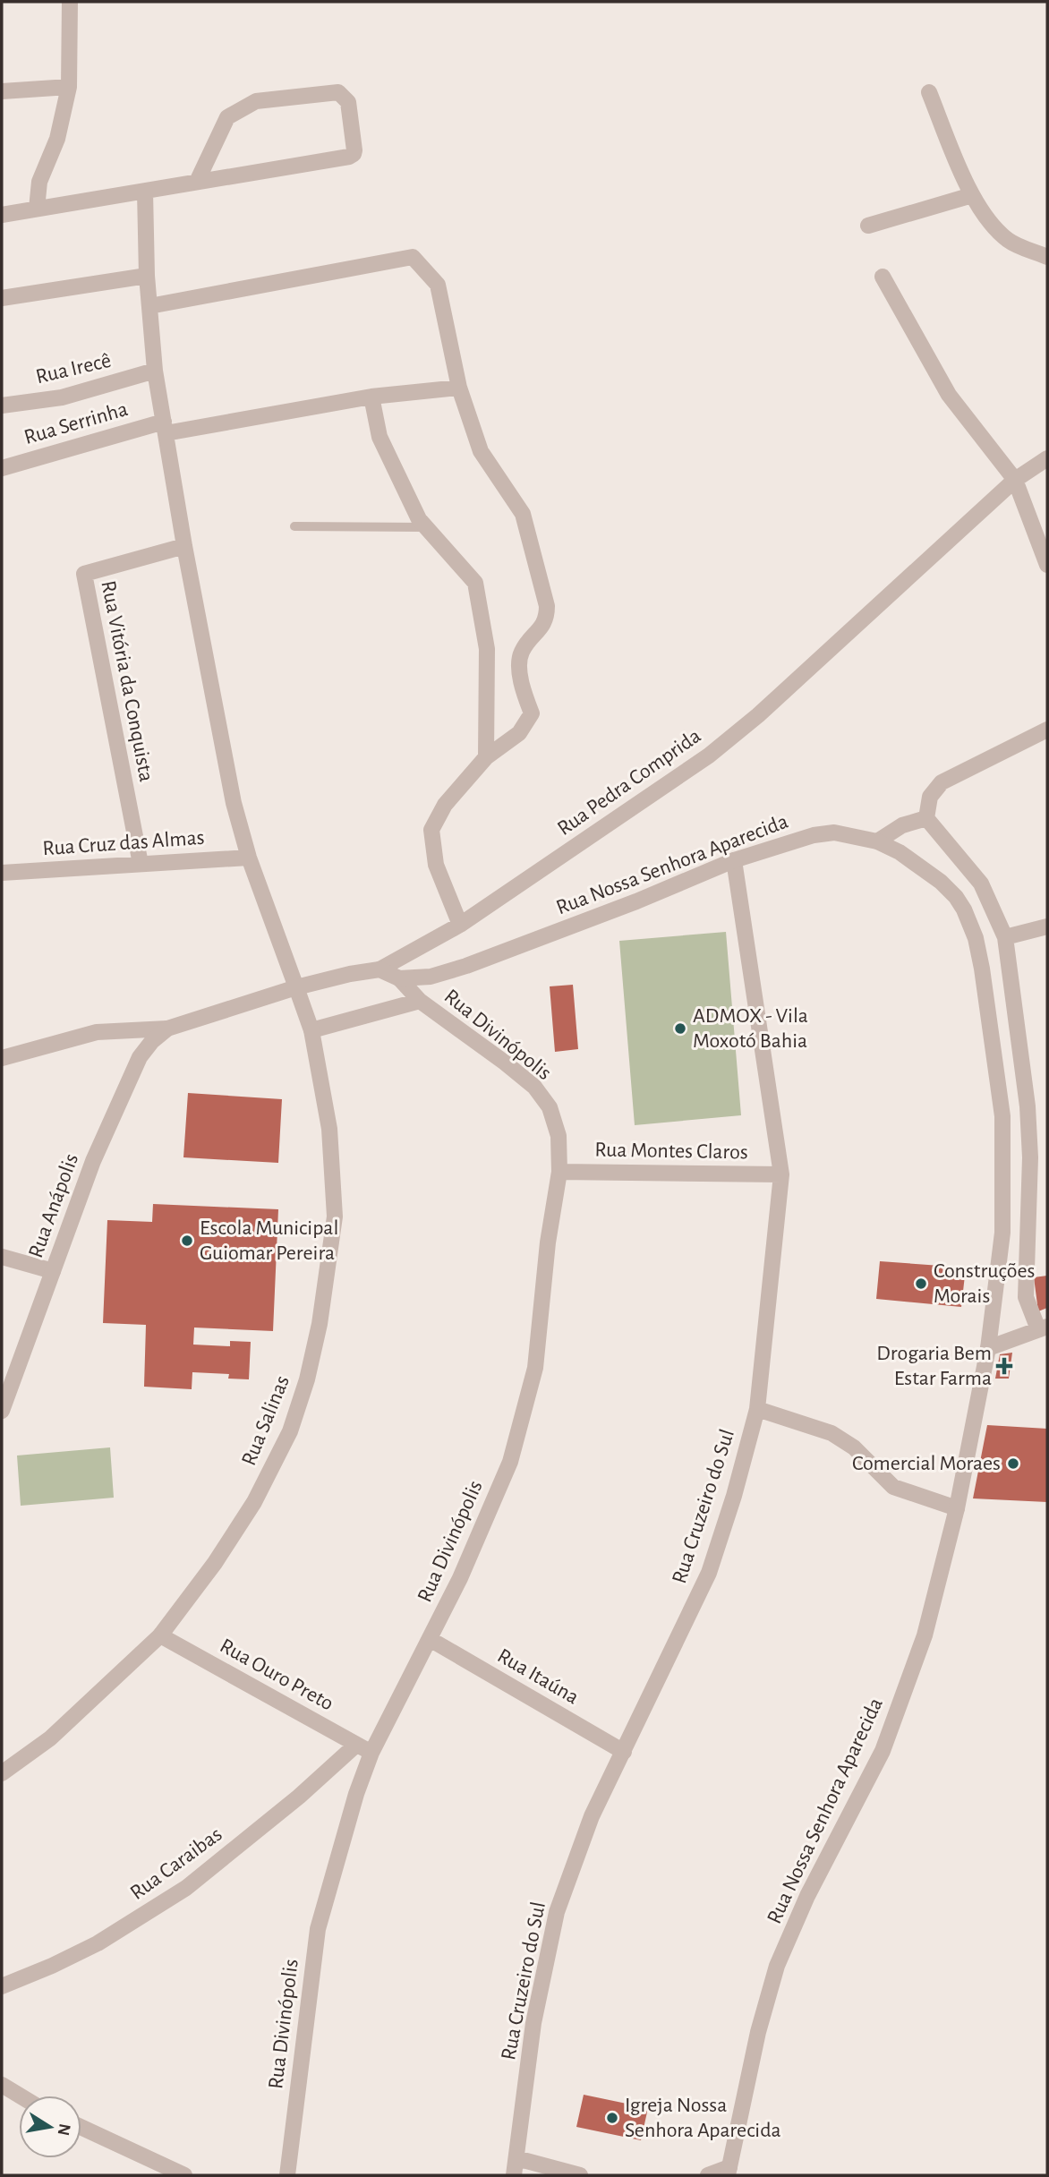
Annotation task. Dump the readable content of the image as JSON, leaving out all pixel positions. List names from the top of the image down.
{
  "streets": {
    "street": [
      "Rua Irecê",
      "Rua Serrinha",
      "Rua Vitória da Conquista",
      "Rua Pedra Comprida",
      "Rua Cruz das Almas",
      "Rua Nossa Senhora Aparecida",
      "Rua Divinópolis",
      "Rua Montes Claros",
      "Rua Anápolis",
      "Rua Salinas",
      "Rua Cruzeiro do Sul",
      "Rua Ouro Preto",
      "Rua Itaúna",
      "Rua Caraibas"
    ]
  },
  "crossings": [
    ["Rua Irecê", "Rua Salinas"],
    ["Rua Serrinha", "Rua Salinas"],
    ["Rua Vitória da Conquista", "Rua Cruz das Almas"],
    ["Rua Vitória da Conquista", "Rua Salinas"],
    ["Rua Pedra Comprida", "Rua Nossa Senhora Aparecida"],
    ["Rua Pedra Comprida", "Rua Anápolis"],
    ["Rua Pedra Comprida", "Rua Salinas"],
    ["Rua Cruz das Almas", "Rua Salinas"],
    ["Rua Nossa Senhora Aparecida", "Rua Divinópolis"],
    ["Rua Nossa Senhora Aparecida", "Rua Cruzeiro do Sul"],
    ["Rua Divinópolis", "Rua Montes Claros"],
    ["Rua Divinópolis", "Rua Ouro Preto"],
    ["Rua Divinópolis", "Rua Itaúna"],
    ["Rua Montes Claros", "Rua Cruzeiro do Sul"],
    ["Rua Salinas", "Rua Ouro Preto"],
    ["Rua Cruzeiro do Sul", "Rua Itaúna"],
    ["Rua Ouro Preto", "Rua Caraibas"]
  ],
  "places": {
    "other": [
      "ADMOX - Vila Moxotó Bahia",
      "Escola Municipal Guiomar Pereira",
      "Construções Morais",
      "Comercial Moraes",
      "Igreja Nossa Senhora Aparecida"
    ],
    "health": ["Drogaria Bem Estar Farma"]
  },
  "north": "right"
}
